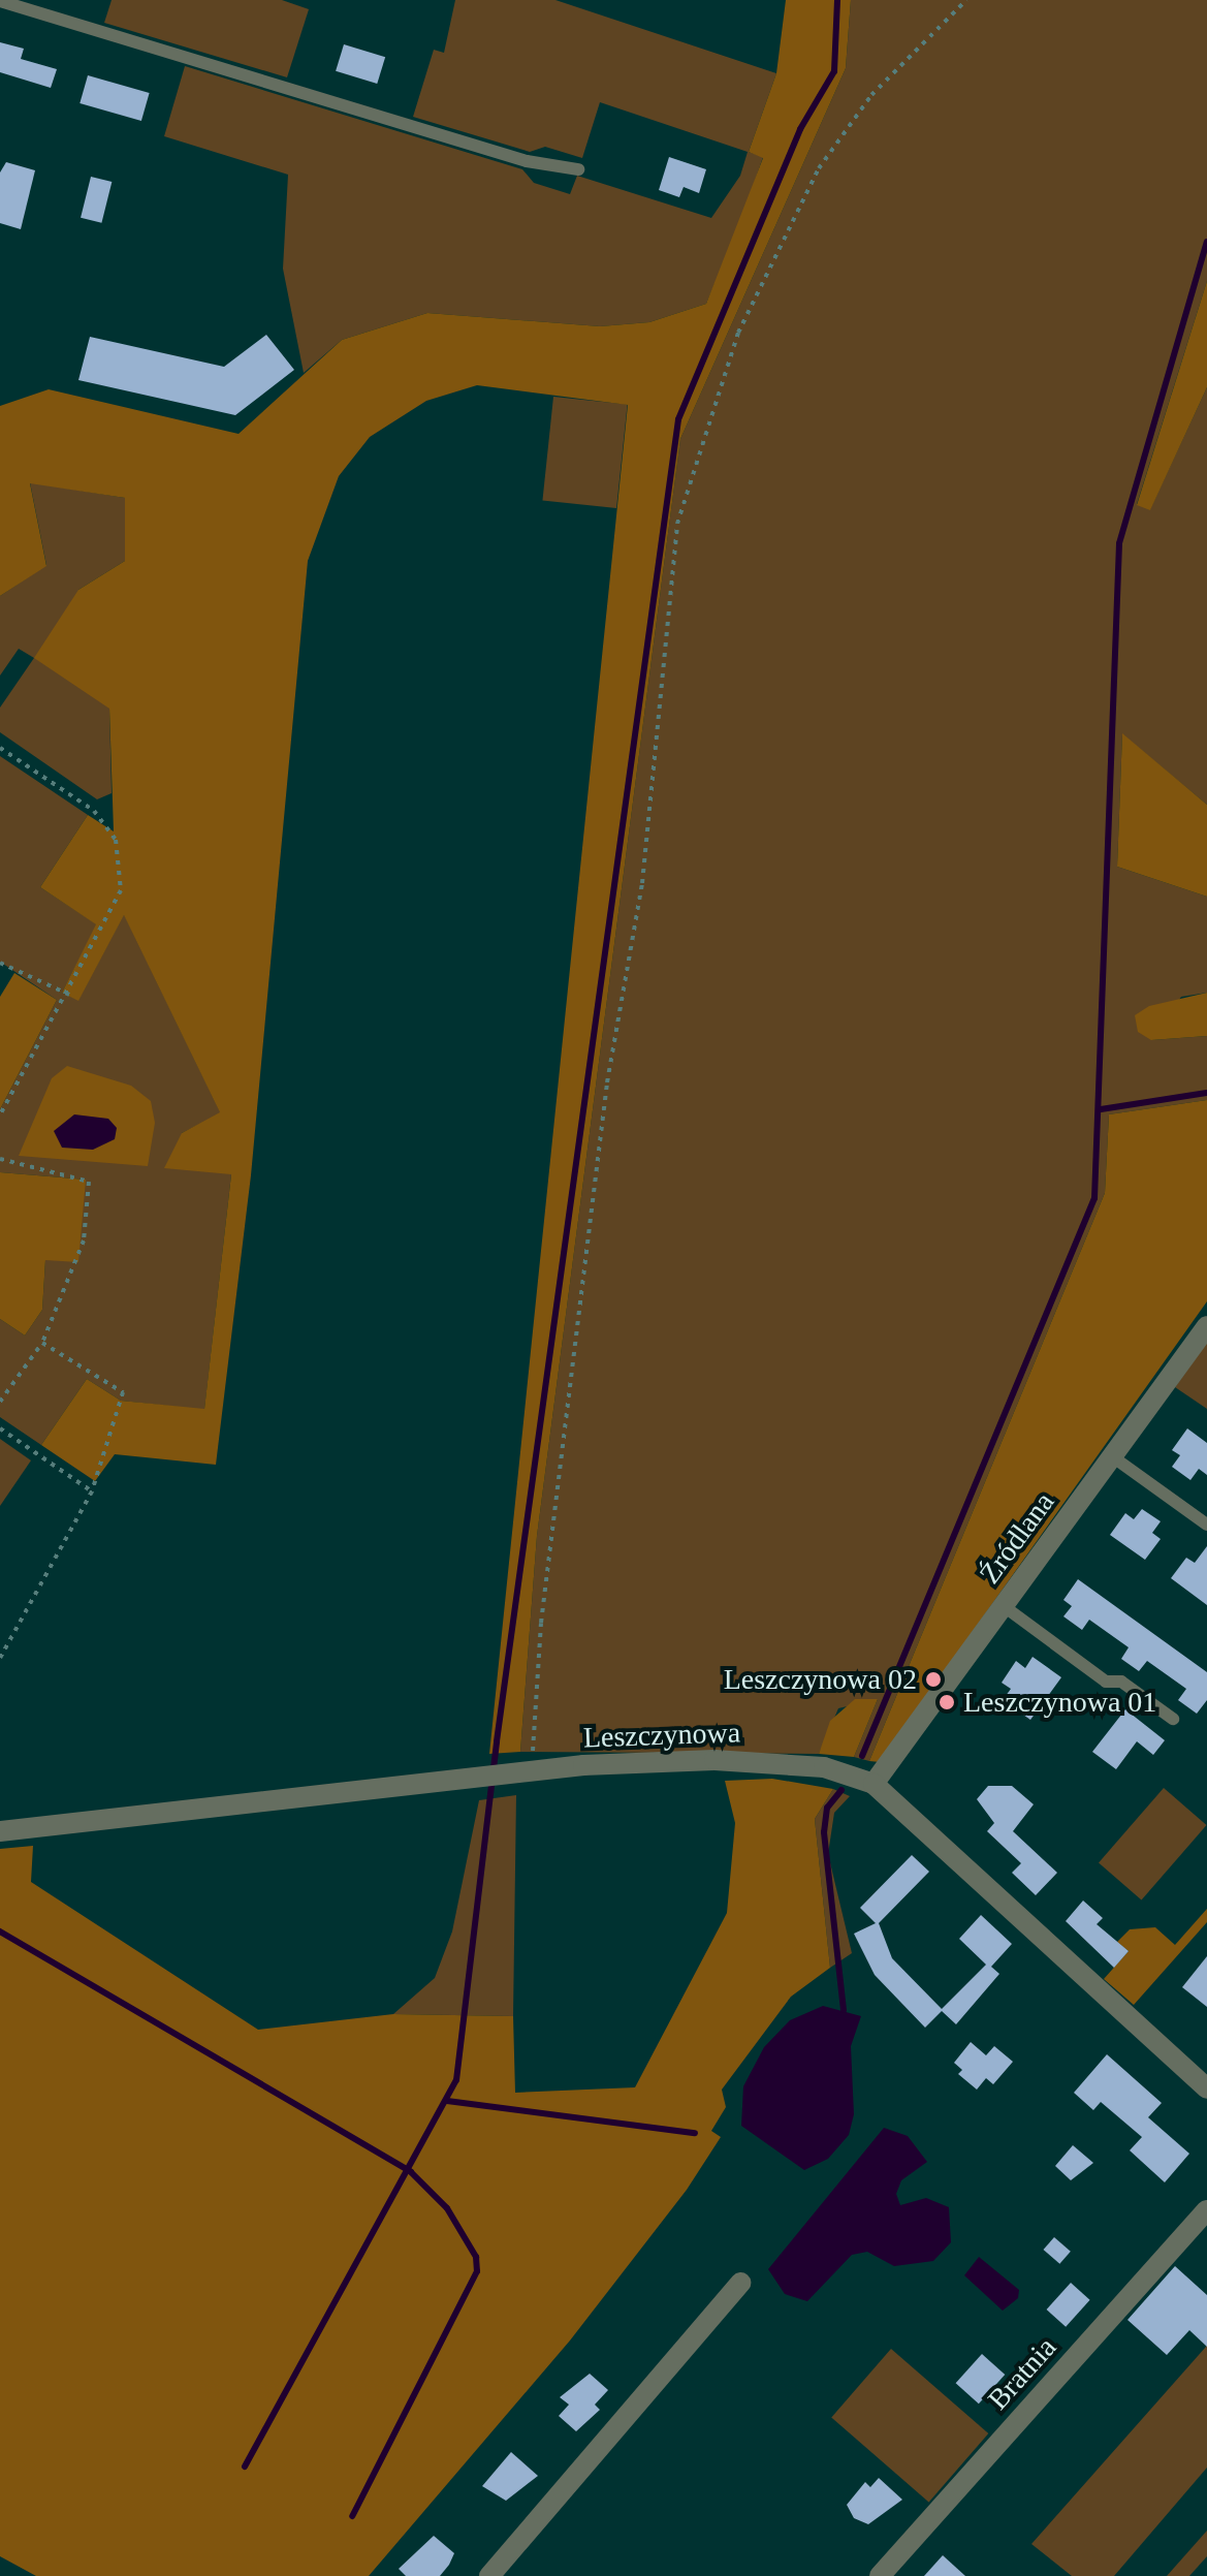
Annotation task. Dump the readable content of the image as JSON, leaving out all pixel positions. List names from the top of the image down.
{
  "streets": {
    "street": ["Źródlana", "Leszczynowa", "Bratnia"]
  },
  "crossings": [
    ["Źródlana", "Leszczynowa"]
  ],
  "places": ["Leszczynowa 02", "Leszczynowa 01"]
}
